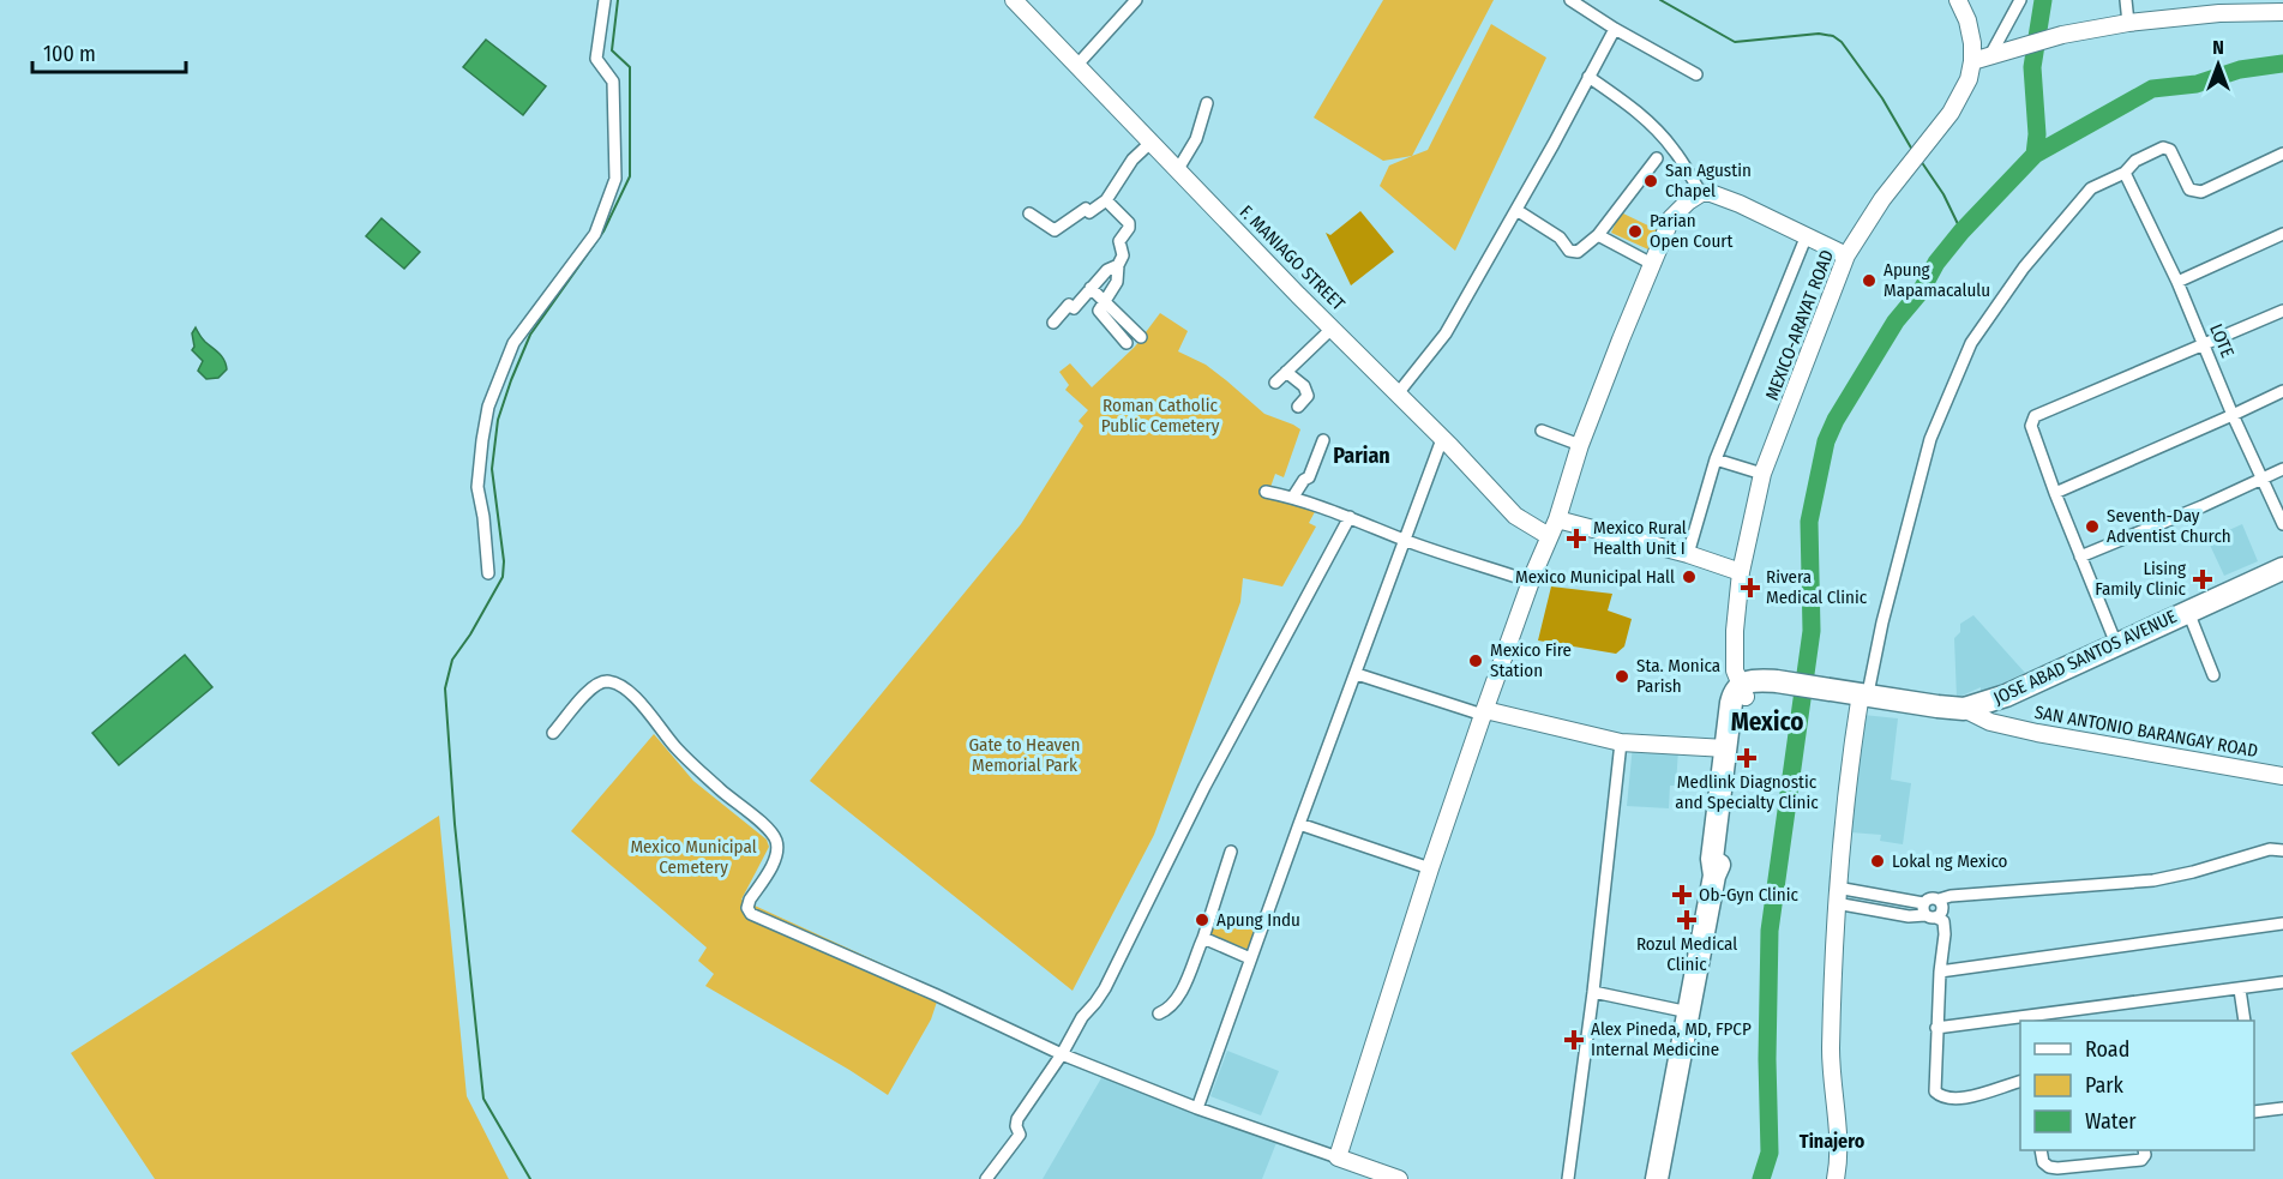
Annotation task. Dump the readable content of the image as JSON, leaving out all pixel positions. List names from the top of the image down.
{
  "streets": {
    "highway": ["JOSE ABAD SANTOS AVENUE"],
    "main road": ["F. MANIAGO STREET", "MEXICO-ARAYAT ROAD", "SAN ANTONIO BARANGAY ROAD"],
    "street": ["LOTE"]
  },
  "crossings": [
    ["MEXICO-ARAYAT ROAD", "JOSE ABAD SANTOS AVENUE"],
    ["JOSE ABAD SANTOS AVENUE", "SAN ANTONIO BARANGAY ROAD"]
  ],
  "districts": ["Parian", "Mexico", "Tinajero"],
  "parks": ["Roman Catholic Public Cemetery", "Gate to Heaven Memorial Park", "Mexico Municipal Cemetery"],
  "places": {
    "other": [
      "San Agustin Chapel",
      "Parian Open Court",
      "Apung Mapamacalulu",
      "Seventh-Day Adventist Church",
      "Mexico Municipal Hall",
      "Mexico Fire Station",
      "Sta. Monica Parish",
      "Lokal ng Mexico",
      "Apung Indu"
    ],
    "health": [
      "Mexico Rural Health Unit I",
      "Lising Family Clinic",
      "Rivera Medical Clinic",
      "Medlink Diagnostic and Specialty Clinic",
      "Ob-Gyn Clinic",
      "Rozul Medical Clinic",
      "Alex Pineda, MD, FPCP Internal Medicine"
    ]
  },
  "legend": ["Road", "Park", "Water"],
  "scale_bar": "100 m",
  "north": "top"
}
